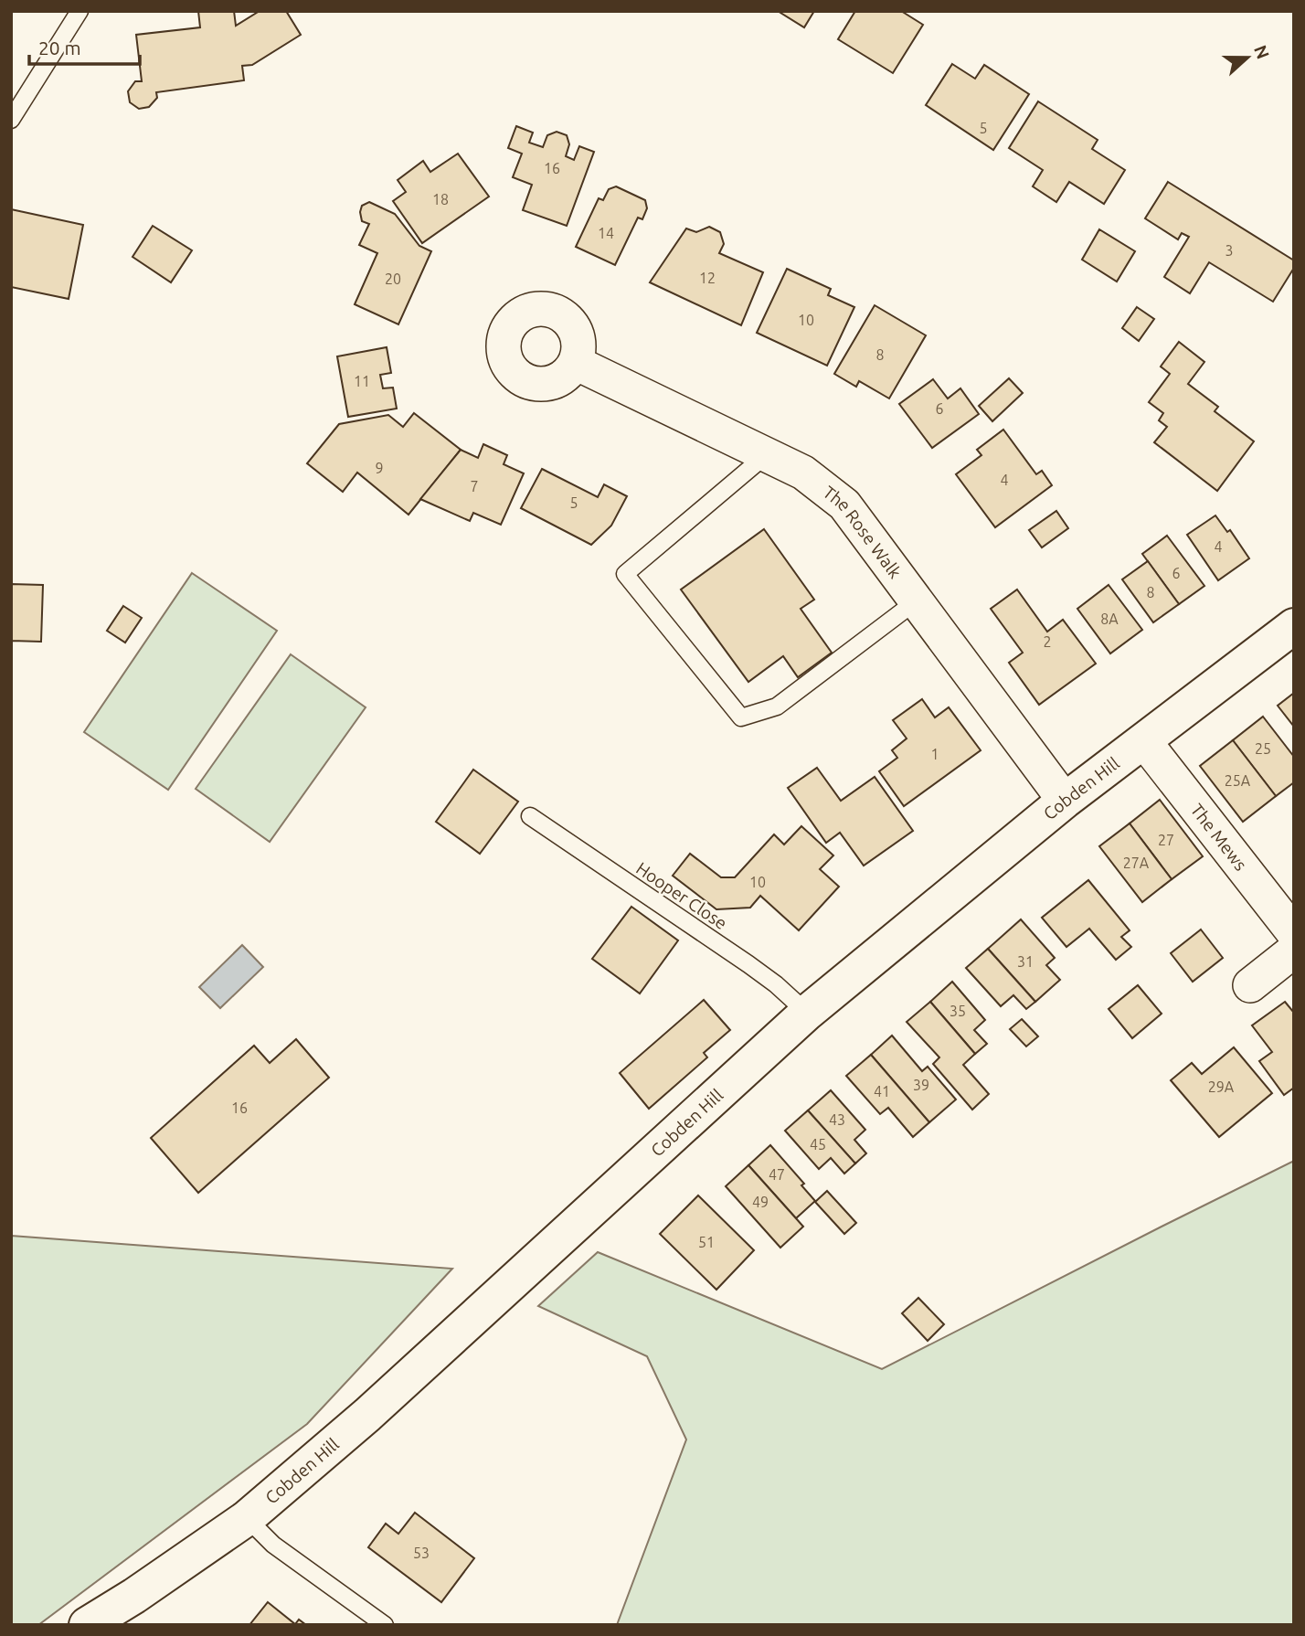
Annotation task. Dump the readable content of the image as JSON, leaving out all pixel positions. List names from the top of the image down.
{
  "streets": {
    "main road": ["Cobden Hill"],
    "street": ["The Rose Walk", "The Mews"],
    "lane": ["Hooper Close"]
  },
  "crossings": [
    ["The Rose Walk", "Cobden Hill"],
    ["Cobden Hill", "The Mews"],
    ["Cobden Hill", "Hooper Close"]
  ],
  "house_numbers": [
    "5",
    "16",
    "18",
    "14",
    "3",
    "12",
    "20",
    "10",
    "8",
    "11",
    "6",
    "9",
    "4",
    "7",
    "5",
    "4",
    "6",
    "8",
    "8A",
    "2",
    "25",
    "1",
    "25A",
    "27",
    "27A",
    "10",
    "31",
    "35",
    "39",
    "29A",
    "41",
    "16",
    "43",
    "45",
    "47",
    "49",
    "51",
    "53"
  ],
  "scale_bar": "20 m",
  "north": "right"
}
